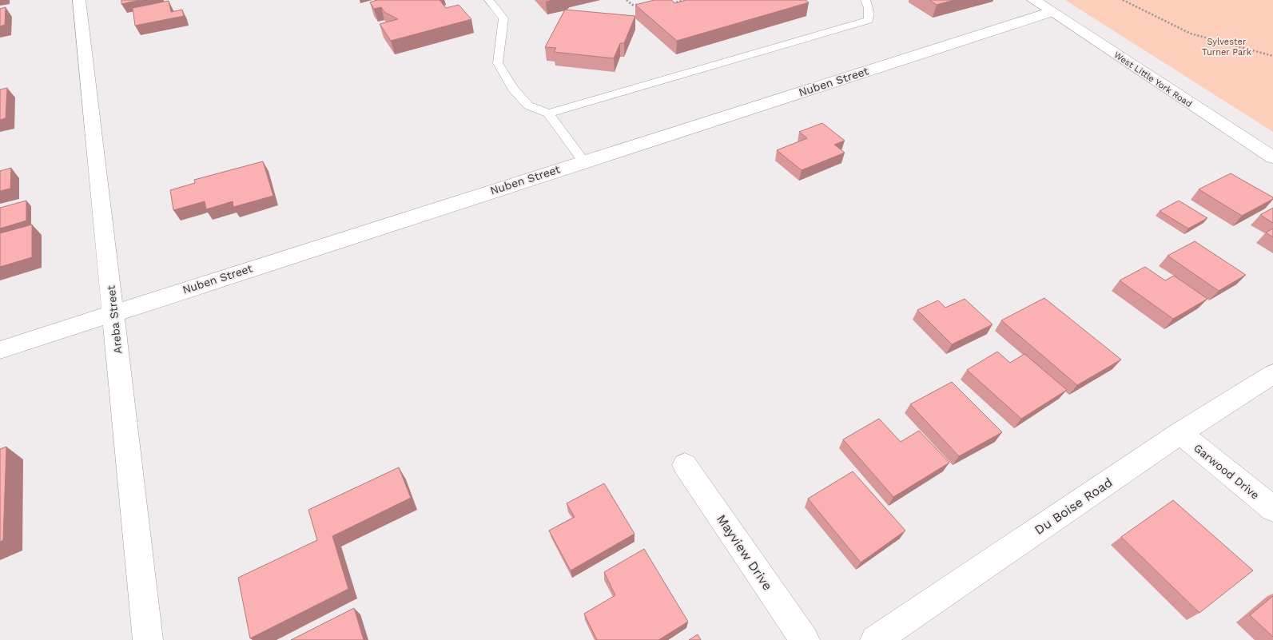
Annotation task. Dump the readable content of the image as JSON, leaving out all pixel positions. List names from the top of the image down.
{
  "streets": {
    "street": [
      "West Little York Road",
      "Nuben Street",
      "Areba Street",
      "Garwood Drive",
      "Du Boise Road",
      "Mayview Drive"
    ]
  },
  "crossings": [
    ["West Little York Road", "Nuben Street"],
    ["Nuben Street", "Areba Street"],
    ["Garwood Drive", "Du Boise Road"]
  ],
  "parks": ["Sylvester Turner Park"]
}
